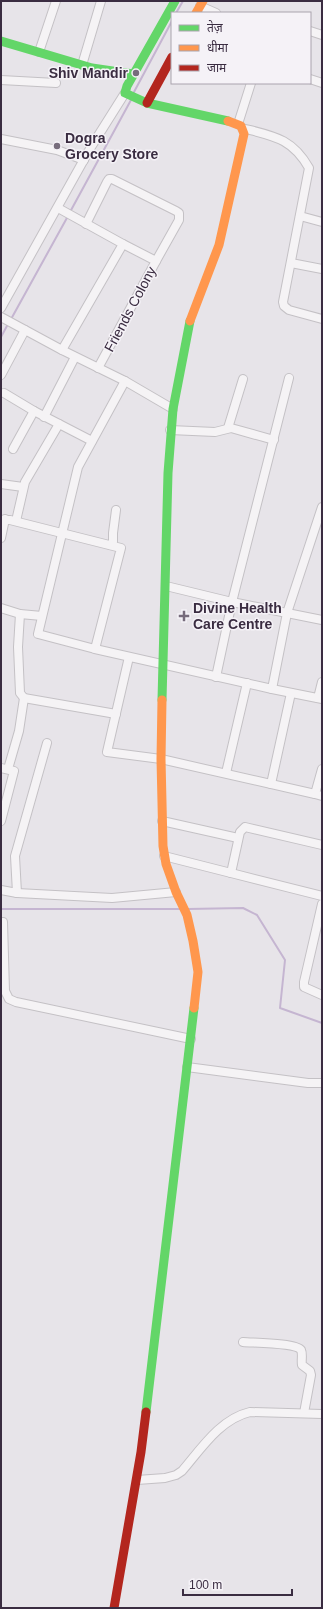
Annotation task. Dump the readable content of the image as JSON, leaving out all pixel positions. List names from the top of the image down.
{
  "streets": {
    "street": ["Friends Colony"]
  },
  "places": {
    "other": ["Shiv Mandir", "Dogra Grocery Store"],
    "health": ["Divine Health Care Centre"]
  },
  "legend": ["तेज़", "धीमा", "जाम"],
  "scale_bar": "100 m"
}
